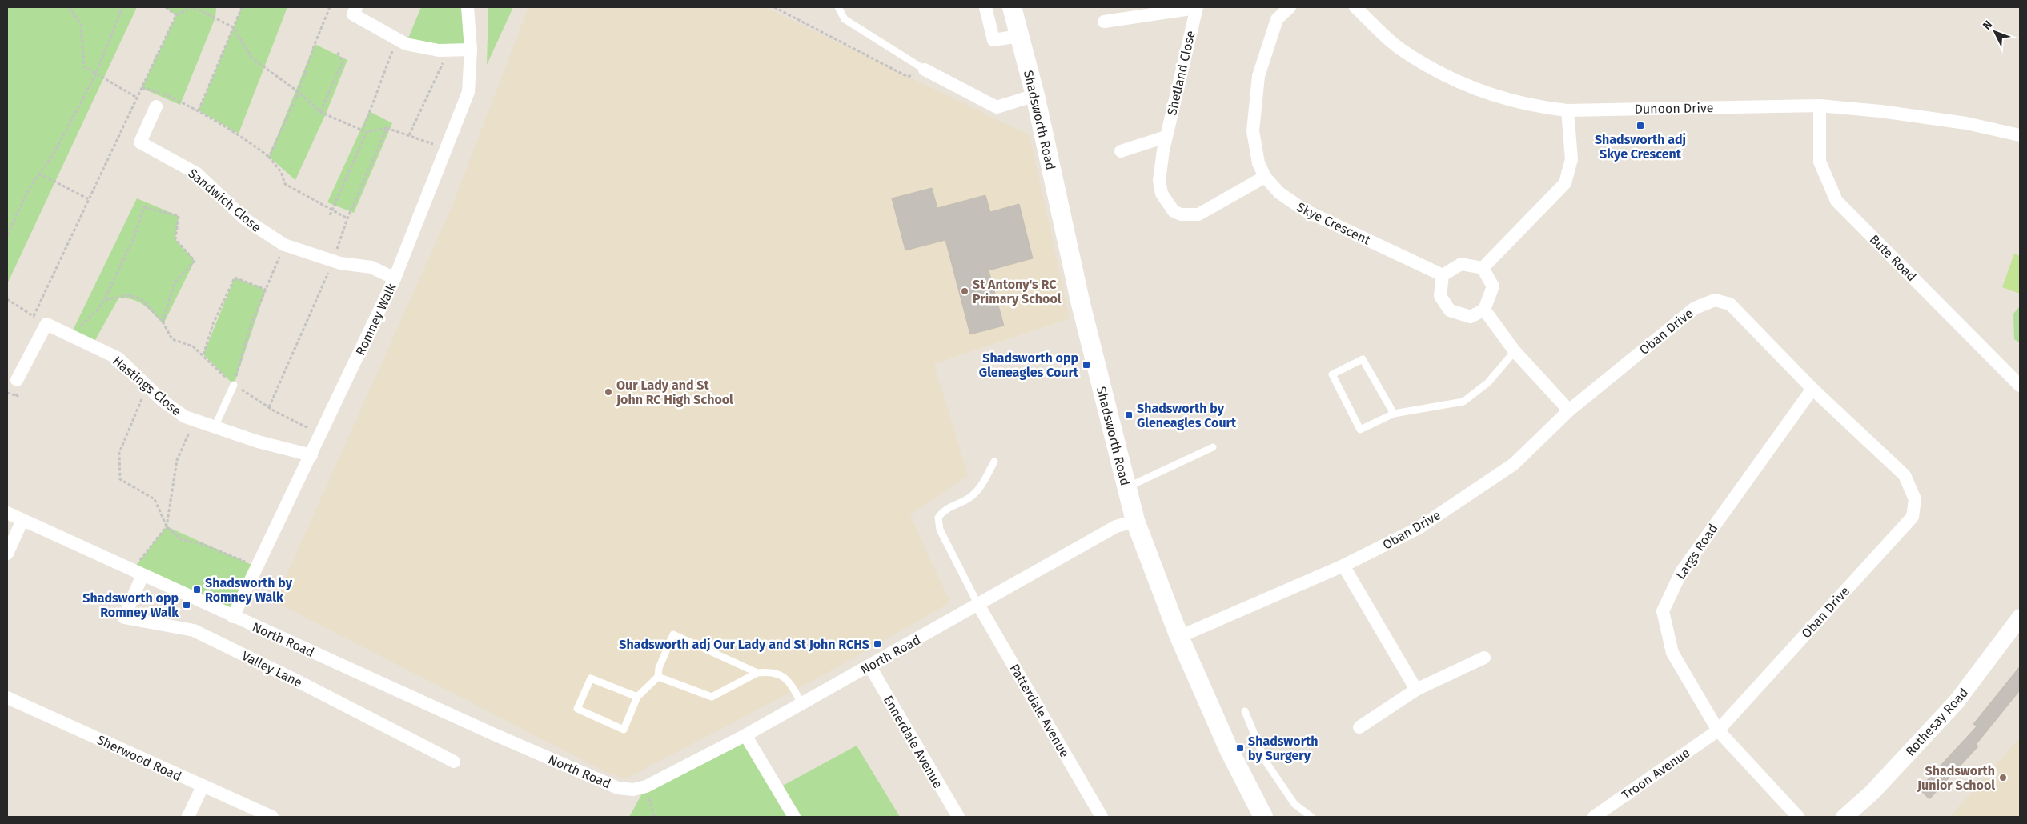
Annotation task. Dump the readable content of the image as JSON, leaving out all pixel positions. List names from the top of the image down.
{
  "streets": {
    "main road": ["Shadsworth Road"],
    "street": [
      "Shetland Close",
      "Dunoon Drive",
      "Sandwich Close",
      "Skye Crescent",
      "Bute Road",
      "Romney Walk",
      "Oban Drive",
      "Hastings Close",
      "Largs Road",
      "North Road",
      "Valley Lane",
      "Patterdale Avenue",
      "Rothesay Road",
      "Ennerdale Avenue",
      "Sherwood Road",
      "Troon Avenue"
    ]
  },
  "crossings": [
    ["Shetland Close", "Skye Crescent"],
    ["Dunoon Drive", "Bute Road"],
    ["Shadsworth Road", "Oban Drive"],
    ["Shadsworth Road", "North Road"],
    ["Sandwich Close", "Romney Walk"],
    ["Romney Walk", "Hastings Close"],
    ["Romney Walk", "North Road"],
    ["Oban Drive", "Largs Road"],
    ["Oban Drive", "Troon Avenue"],
    ["Largs Road", "Troon Avenue"],
    ["North Road", "Valley Lane"],
    ["North Road", "Patterdale Avenue"],
    ["North Road", "Ennerdale Avenue"]
  ],
  "places": {
    "transit": [
      "Shadsworth adj Skye Crescent",
      "Shadsworth opp Gleneagles Court",
      "Shadsworth by Gleneagles Court",
      "Shadsworth by Romney Walk",
      "Shadsworth opp Romney Walk",
      "Shadsworth adj Our Lady and St John RCHS",
      "Shadsworth by Surgery"
    ],
    "other": ["St Antony's RC Primary School", "Our Lady and St John RC High School", "Shadsworth Junior School"]
  },
  "north": "top left"
}
